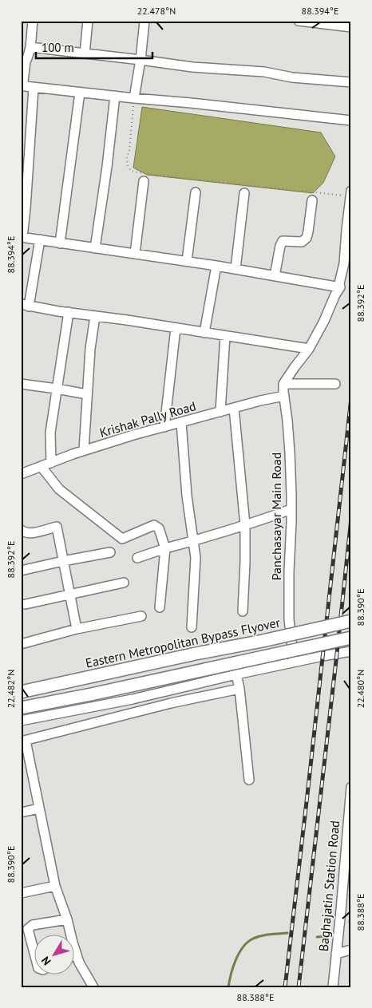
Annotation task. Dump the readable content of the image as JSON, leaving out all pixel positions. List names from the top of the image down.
{
  "streets": {
    "main road": ["Eastern Metropolitan Bypass Flyover"],
    "street": ["Krishak Pally Road", "Panchasayar Main Road", "Baghajatin Station Road"]
  },
  "crossings": [
    ["Krishak Pally Road", "Panchasayar Main Road"]
  ],
  "scale_bar": "100 m",
  "north": "bottom left",
  "coordinates": [
    "22.478°N",
    "88.394°E",
    "88.392°E",
    "88.390°E",
    "22.482°N",
    "22.480°N",
    "88.388°E"
  ]
}
